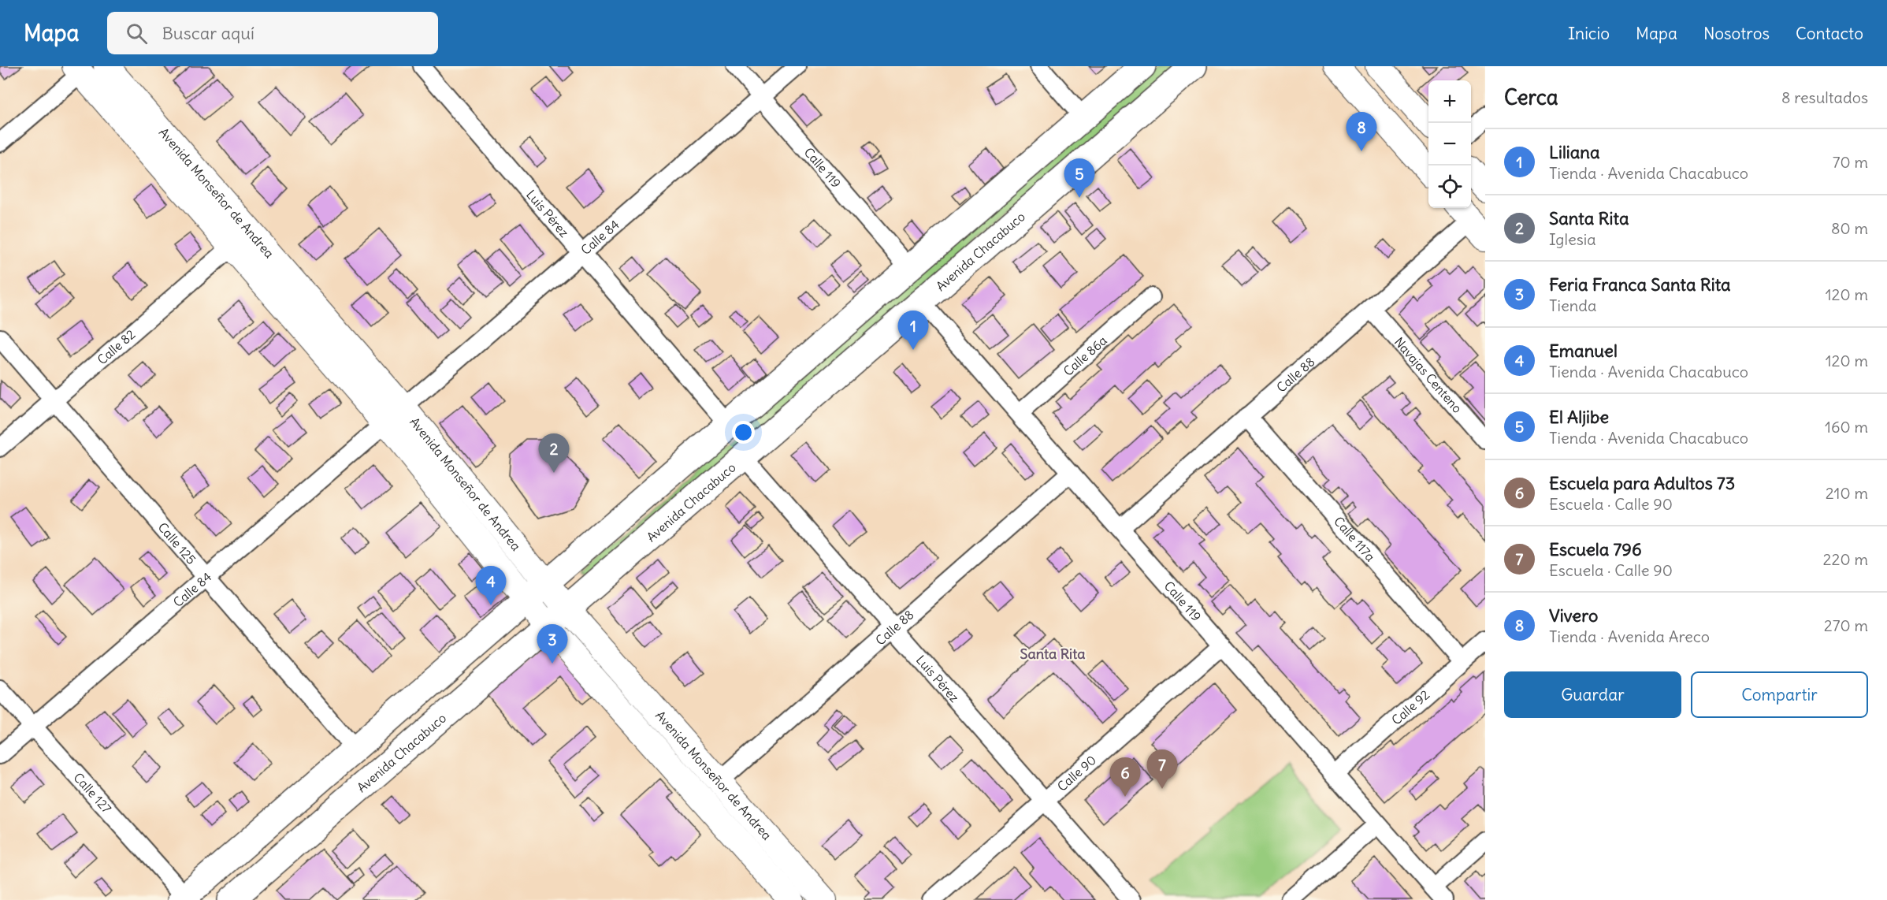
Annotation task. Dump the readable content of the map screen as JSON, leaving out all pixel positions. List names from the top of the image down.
{
  "streets": {
    "main road": ["Avenida Monseñor de Andrea", "Avenida Chacabuco"],
    "street": [
      "Calle 119",
      "Luis Pérez",
      "Calle 84",
      "Calle 82",
      "Calle 86a",
      "Calle 88",
      "Navajas Centeno",
      "Calle 117a",
      "Calle 125",
      "Calle 92",
      "Calle 90",
      "Calle 127"
    ]
  },
  "crossings": [
    ["Calle 119", "Calle 84"],
    ["Calle 119", "Avenida Chacabuco"],
    ["Calle 119", "Calle 86a"],
    ["Calle 119", "Calle 88"],
    ["Calle 119", "Calle 92"],
    ["Calle 119", "Calle 90"],
    ["Avenida Monseñor de Andrea", "Calle 84"],
    ["Avenida Monseñor de Andrea", "Avenida Chacabuco"],
    ["Avenida Monseñor de Andrea", "Calle 82"],
    ["Avenida Monseñor de Andrea", "Calle 88"],
    ["Luis Pérez", "Calle 84"],
    ["Luis Pérez", "Avenida Chacabuco"],
    ["Luis Pérez", "Calle 88"],
    ["Luis Pérez", "Calle 90"],
    ["Calle 84", "Calle 125"],
    ["Calle 84", "Calle 127"],
    ["Calle 82", "Calle 125"],
    ["Calle 88", "Navajas Centeno"],
    ["Calle 88", "Calle 117a"],
    ["Calle 117a", "Calle 92"]
  ],
  "districts": ["Santa Rita"],
  "page": {
    "header": "Mapa",
    "search": "Buscar aquí",
    "nav": [
      "Inicio",
      "Mapa",
      "Nosotros",
      "Contacto"
    ],
    "heading": ["Cerca", "8 resultados"],
    "map_buttons": ["+", "−"],
    "pins": [
      "8",
      "5",
      "1",
      "2",
      "4",
      "3",
      "7",
      "6"
    ],
    "list": [
      {
        "mark": "1",
        "name": "Liliana",
        "note": "Tienda · Avenida Chacabuco",
        "value": "70 m"
      },
      {
        "mark": "2",
        "name": "Santa Rita",
        "note": "Iglesia",
        "value": "80 m"
      },
      {
        "mark": "3",
        "name": "Feria Franca Santa Rita",
        "note": "Tienda",
        "value": "120 m"
      },
      {
        "mark": "4",
        "name": "Emanuel",
        "note": "Tienda · Avenida Chacabuco",
        "value": "120 m"
      },
      {
        "mark": "5",
        "name": "El Aljibe",
        "note": "Tienda · Avenida Chacabuco",
        "value": "160 m"
      },
      {
        "mark": "6",
        "name": "Escuela para Adultos 73",
        "note": "Escuela · Calle 90",
        "value": "210 m"
      },
      {
        "mark": "7",
        "name": "Escuela 796",
        "note": "Escuela · Calle 90",
        "value": "220 m"
      },
      {
        "mark": "8",
        "name": "Vivero",
        "note": "Tienda · Avenida Areco",
        "value": "270 m"
      }
    ],
    "buttons": ["Guardar", "Compartir"]
  }
}
